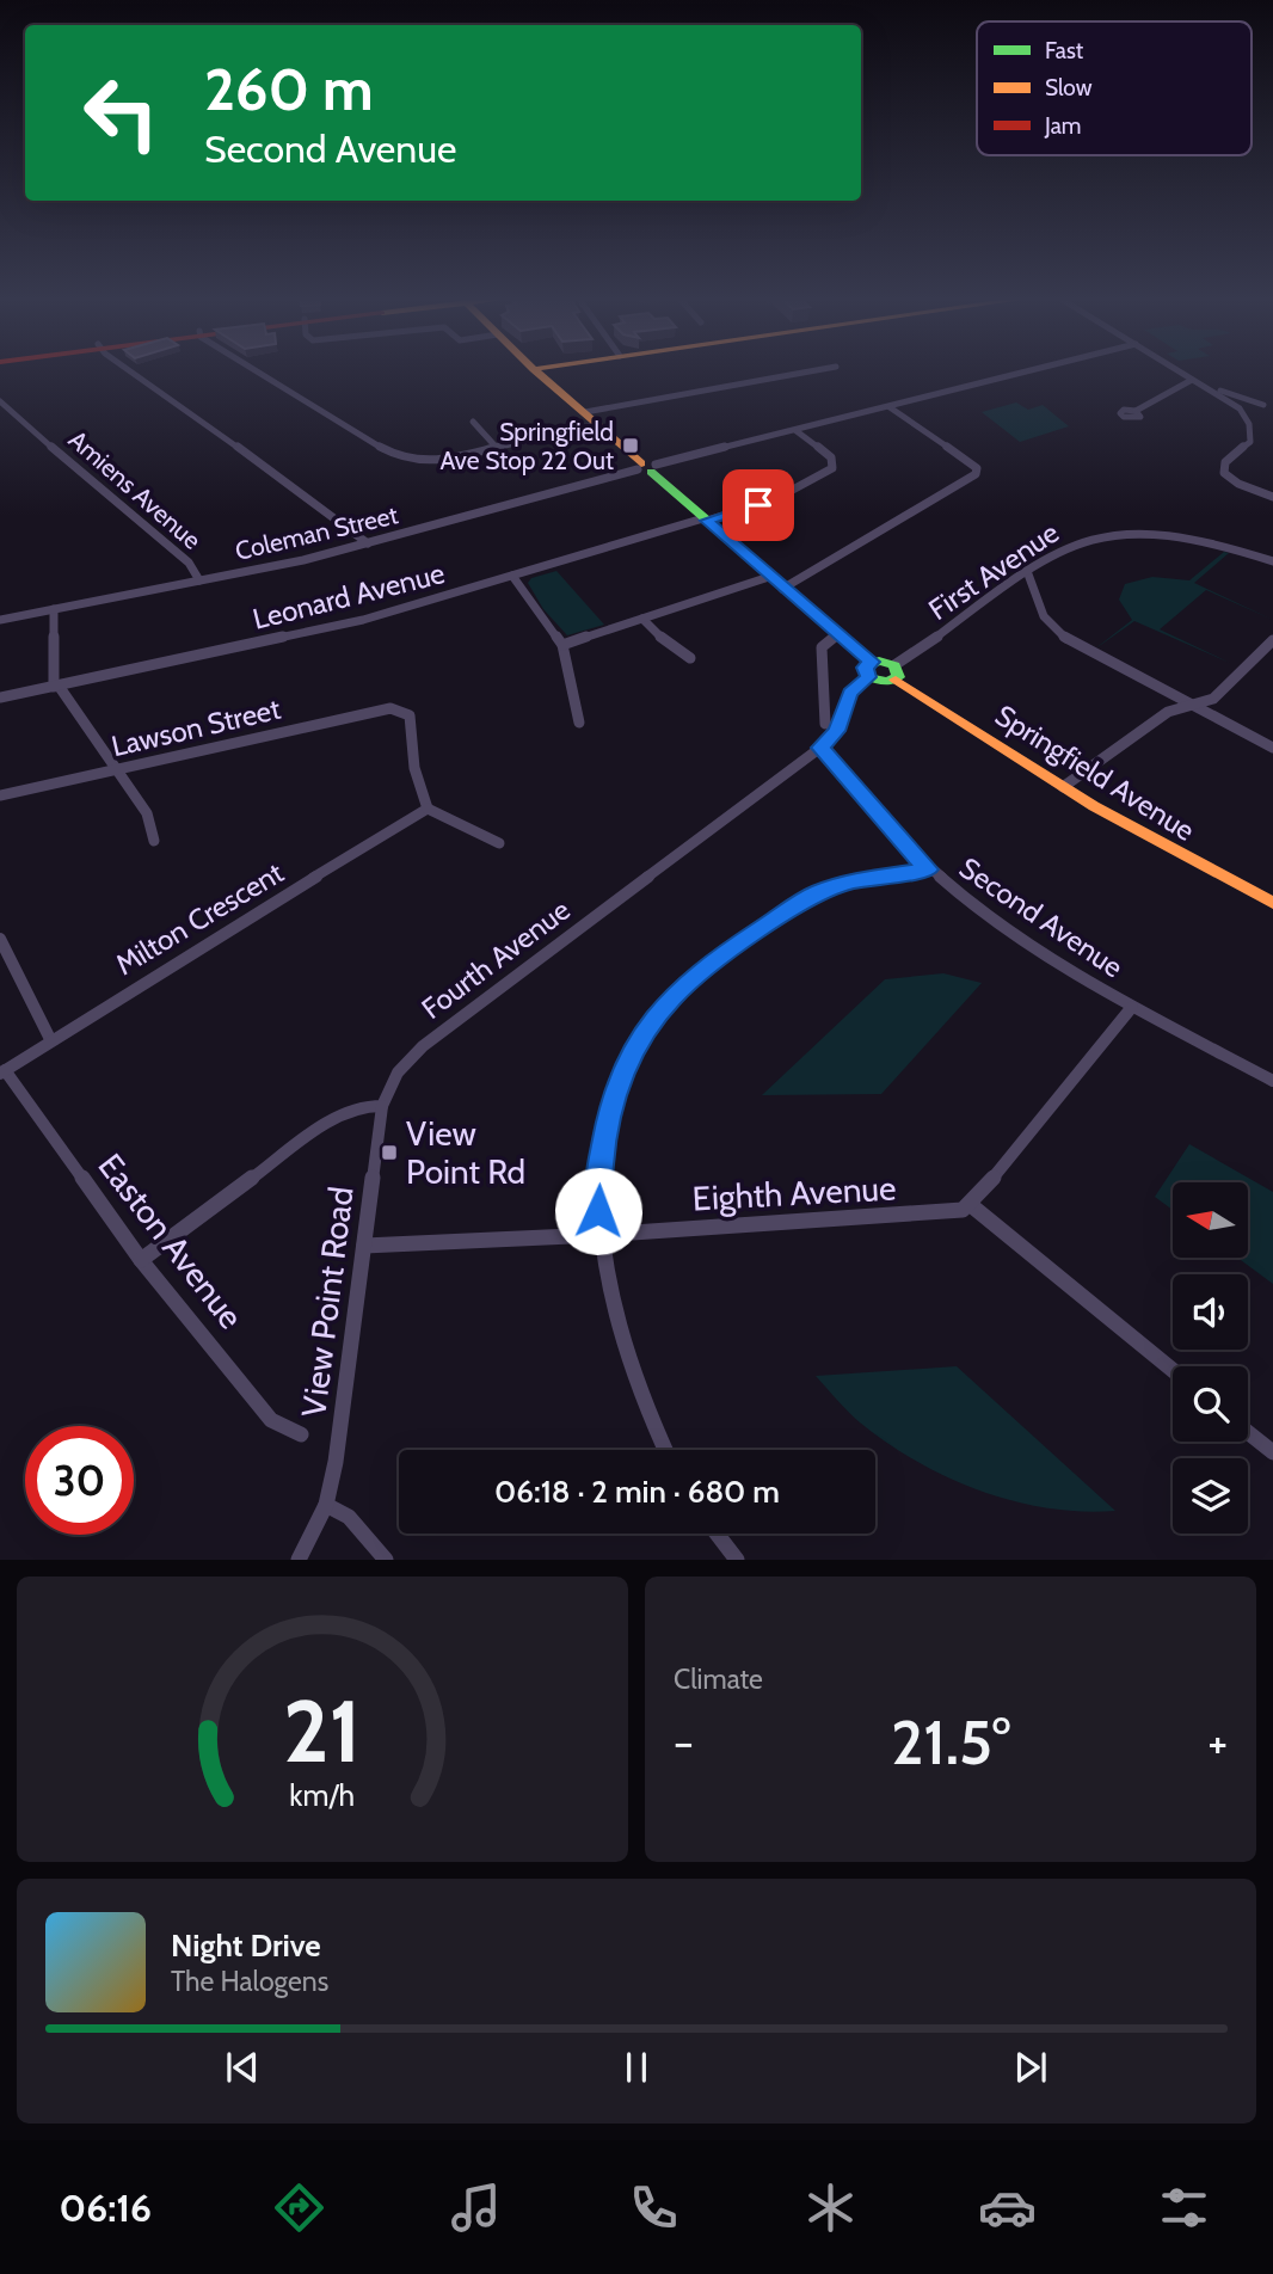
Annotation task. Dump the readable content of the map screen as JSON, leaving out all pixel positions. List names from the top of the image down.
{
  "streets": {
    "street": [
      "Amiens Avenue",
      "Coleman Street",
      "First Avenue",
      "Leonard Avenue",
      "Lawson Street",
      "Springfield Avenue",
      "Second Avenue",
      "Milton Crescent",
      "Fourth Avenue",
      "Eighth Avenue",
      "Easton Avenue",
      "View Point Road"
    ]
  },
  "crossings": [
    ["Amiens Avenue", "Coleman Street"],
    ["Coleman Street", "Leonard Avenue"],
    ["First Avenue", "Springfield Avenue"],
    ["Lawson Street", "Milton Crescent"],
    ["Second Avenue", "Fourth Avenue"],
    ["Milton Crescent", "Easton Avenue"],
    ["Fourth Avenue", "View Point Road"],
    ["Eighth Avenue", "View Point Road"]
  ],
  "places": {
    "transit": ["Springfield Ave Stop 22 Out", "View Point Rd"]
  },
  "legend": ["Fast", "Slow", "Jam"],
  "north": "left",
  "page": {
    "turn": ["260 m", "Second Avenue"],
    "limit": "30",
    "trip": "06:18 · 2 min · 680 m",
    "tile": "Climate",
    "heat": ["−", "21.5°", "+"],
    "song": ["Night Drive", "The Halogens"],
    "tabs": "06:16",
    "gauge": ["21", "km/h"]
  }
}
